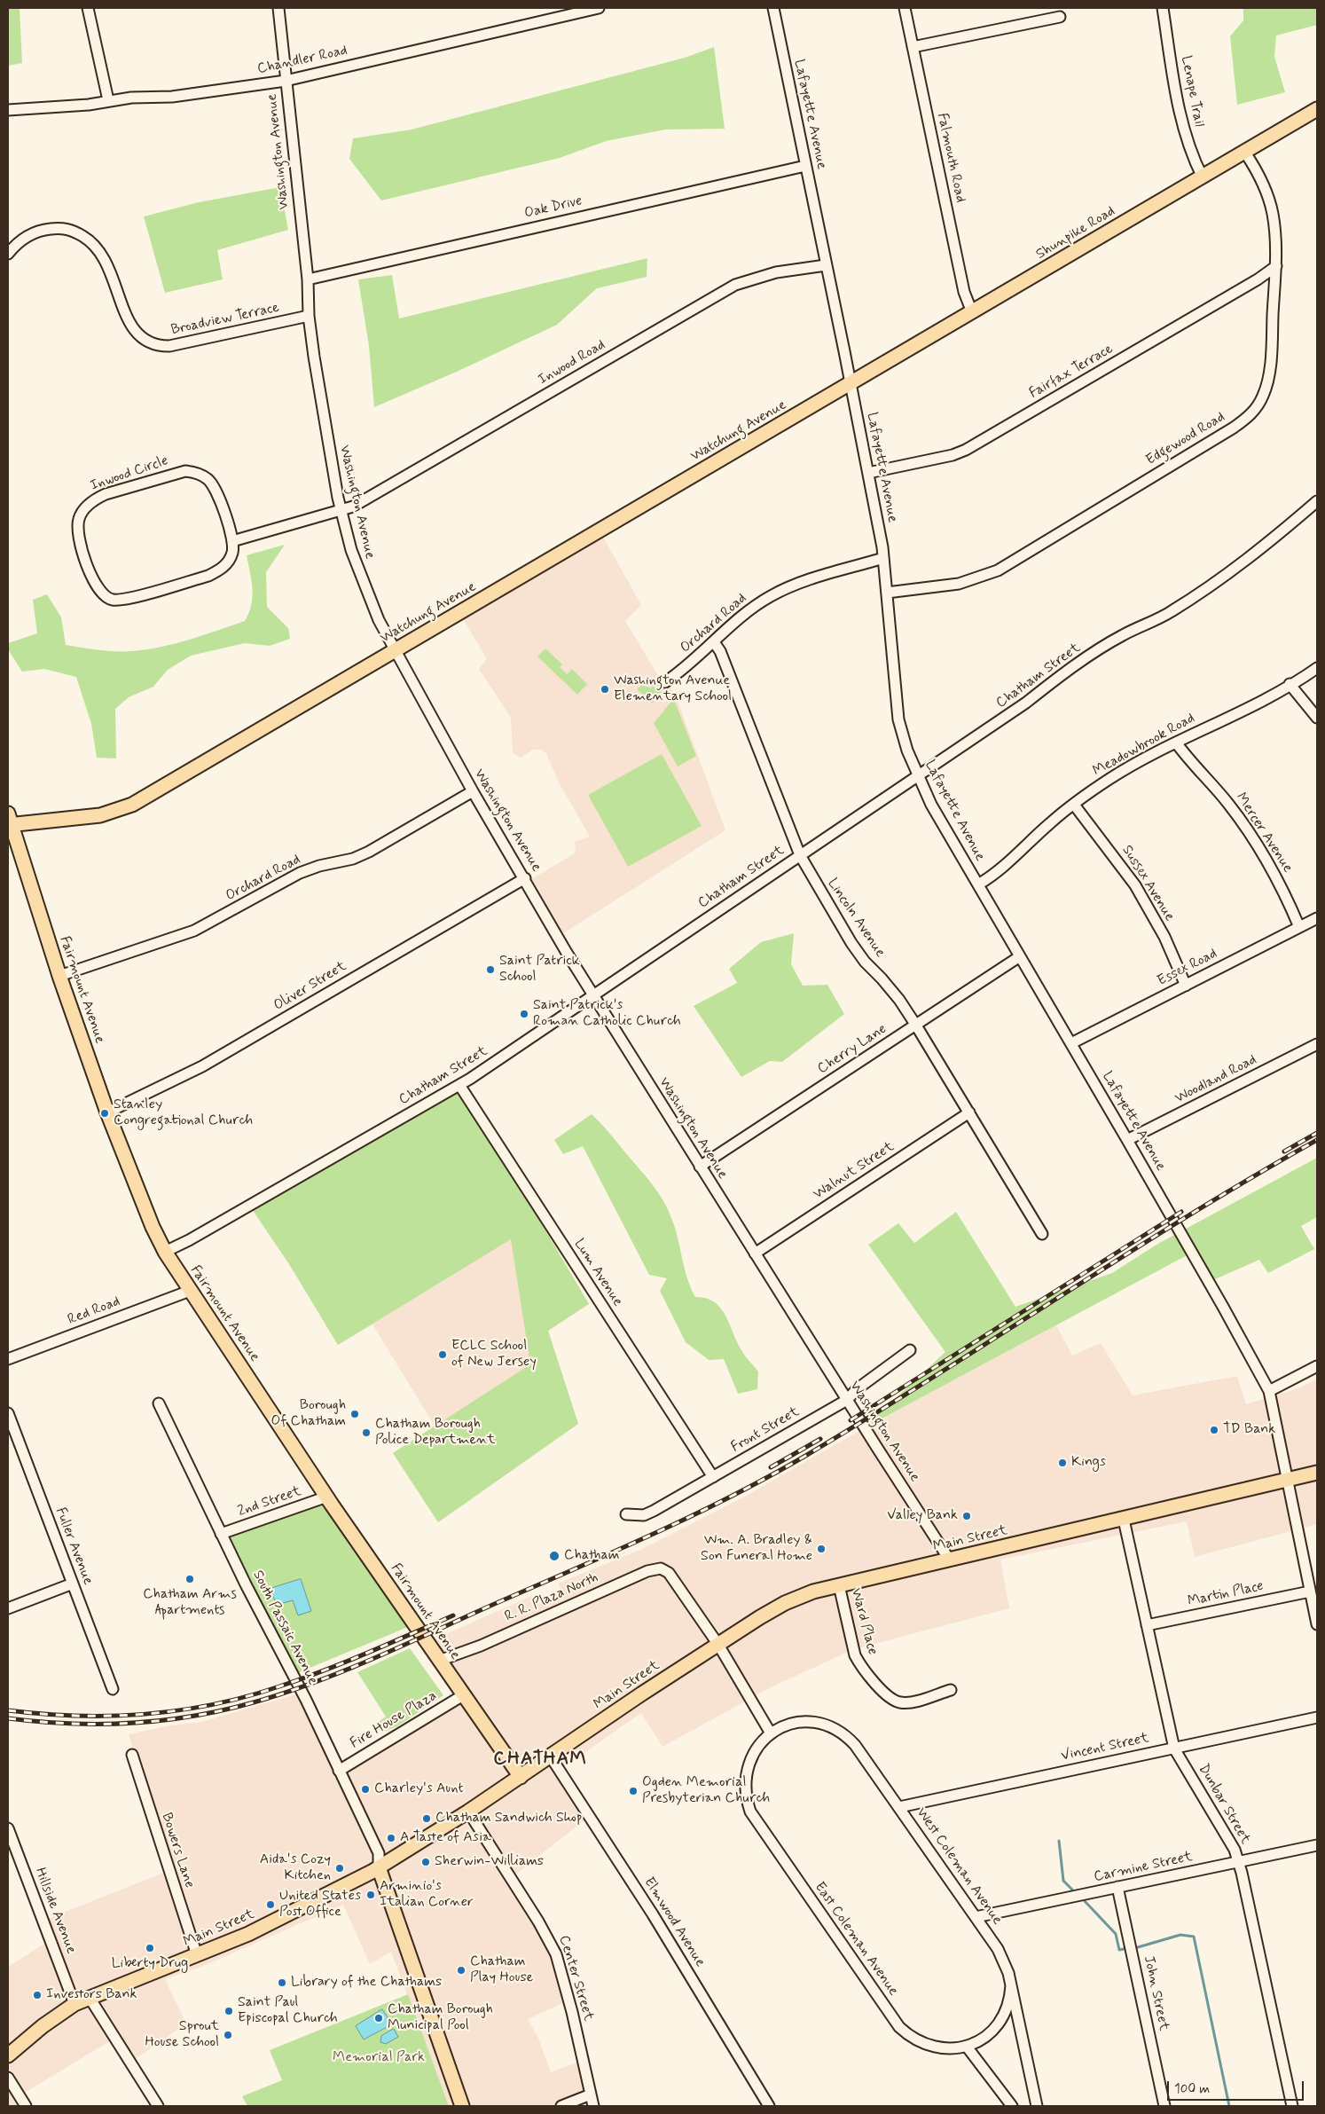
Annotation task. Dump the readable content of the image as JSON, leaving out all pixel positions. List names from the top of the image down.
{
  "streets": {
    "main road": [
      "Shunpike Road",
      "Watchung Avenue",
      "Fairmount Avenue",
      "Main Street"
    ],
    "street": [
      "Chandler Road",
      "Lenape Trail",
      "Lafayette Avenue",
      "Washington Avenue",
      "Falmouth Road",
      "Oak Drive",
      "Broadview Terrace",
      "Inwood Road",
      "Fairfax Terrace",
      "Edgewood Road",
      "Inwood Circle",
      "Orchard Road",
      "Chatham Street",
      "Meadowbrook Road",
      "Mercer Avenue",
      "Sussex Avenue",
      "Lincoln Avenue",
      "Essex Road",
      "Oliver Street",
      "Cherry Lane",
      "Woodland Road",
      "Walnut Street",
      "Lum Avenue",
      "Red Road",
      "Front Street",
      "2nd Street",
      "Fuller Avenue",
      "Martin Place",
      "R. R. Plaza North",
      "Ward Place",
      "South Passaic Avenue",
      "Fire House Plaza",
      "Vincent Street",
      "Dunbar Street",
      "Bowers Lane",
      "West Coleman Avenue",
      "Carmine Street",
      "Hillside Avenue",
      "Elmwood Avenue",
      "East Coleman Avenue",
      "Center Street",
      "John Street"
    ]
  },
  "crossings": [
    ["Chandler Road", "Washington Avenue"],
    ["Lenape Trail", "Shunpike Road"],
    ["Lafayette Avenue", "Oak Drive"],
    ["Lafayette Avenue", "Shunpike Road"],
    ["Lafayette Avenue", "Inwood Road"],
    ["Lafayette Avenue", "Fairfax Terrace"],
    ["Lafayette Avenue", "Watchung Avenue"],
    ["Lafayette Avenue", "Edgewood Road"],
    ["Lafayette Avenue", "Orchard Road"],
    ["Lafayette Avenue", "Chatham Street"],
    ["Lafayette Avenue", "Meadowbrook Road"],
    ["Lafayette Avenue", "Essex Road"],
    ["Lafayette Avenue", "Cherry Lane"],
    ["Lafayette Avenue", "Woodland Road"],
    ["Lafayette Avenue", "Main Street"],
    ["Lafayette Avenue", "Martin Place"],
    ["Washington Avenue", "Oak Drive"],
    ["Washington Avenue", "Broadview Terrace"],
    ["Washington Avenue", "Inwood Road"],
    ["Washington Avenue", "Watchung Avenue"],
    ["Washington Avenue", "Orchard Road"],
    ["Washington Avenue", "Chatham Street"],
    ["Washington Avenue", "Oliver Street"],
    ["Washington Avenue", "Cherry Lane"],
    ["Washington Avenue", "Walnut Street"],
    ["Washington Avenue", "Front Street"],
    ["Washington Avenue", "Main Street"],
    ["Falmouth Road", "Shunpike Road"],
    ["Shunpike Road", "Watchung Avenue"],
    ["Shunpike Road", "Edgewood Road"],
    ["Fairfax Terrace", "Edgewood Road"],
    ["Watchung Avenue", "Fairmount Avenue"],
    ["Orchard Road", "Lincoln Avenue"],
    ["Orchard Road", "Fairmount Avenue"],
    ["Chatham Street", "Lincoln Avenue"],
    ["Chatham Street", "Fairmount Avenue"],
    ["Chatham Street", "Lum Avenue"],
    ["Meadowbrook Road", "Mercer Avenue"],
    ["Meadowbrook Road", "Sussex Avenue"],
    ["Mercer Avenue", "Essex Road"],
    ["Sussex Avenue", "Essex Road"],
    ["Lincoln Avenue", "Cherry Lane"],
    ["Lincoln Avenue", "Walnut Street"],
    ["Oliver Street", "Fairmount Avenue"],
    ["Fairmount Avenue", "Red Road"],
    ["Fairmount Avenue", "2nd Street"],
    ["Fairmount Avenue", "Main Street"],
    ["Fairmount Avenue", "R. R. Plaza North"],
    ["Fairmount Avenue", "Fire House Plaza"],
    ["Lum Avenue", "Front Street"],
    ["2nd Street", "South Passaic Avenue"],
    ["Main Street", "R. R. Plaza North"],
    ["Main Street", "Ward Place"],
    ["Main Street", "South Passaic Avenue"],
    ["Main Street", "Dunbar Street"],
    ["Main Street", "Bowers Lane"],
    ["Main Street", "Hillside Avenue"],
    ["Main Street", "Elmwood Avenue"],
    ["Main Street", "Center Street"],
    ["Martin Place", "Dunbar Street"],
    ["R. R. Plaza North", "West Coleman Avenue"],
    ["R. R. Plaza North", "East Coleman Avenue"],
    ["South Passaic Avenue", "Fire House Plaza"],
    ["Vincent Street", "Dunbar Street"],
    ["Vincent Street", "West Coleman Avenue"],
    ["Dunbar Street", "Carmine Street"],
    ["West Coleman Avenue", "Carmine Street"],
    ["West Coleman Avenue", "East Coleman Avenue"],
    ["Carmine Street", "John Street"]
  ],
  "districts": ["CHATHAM"],
  "parks": ["Memorial Park"],
  "places": [
    "Washington Avenue Elementary School",
    "Saint Patrick School",
    "Saint Patrick's Roman Catholic Church",
    "Stanley Congregational Church",
    "ECLC School of New Jersey",
    "Borough Of Chatham",
    "TD Bank",
    "Chatham Borough Police Department",
    "Kings",
    "Valley Bank",
    "Wm. A. Bradley & Son Funeral Home",
    "Chatham",
    "Chatham Arms Apartments",
    "Charley's Aunt",
    "Ogden Memorial Presbyterian Church",
    "Chatham Sandwich Shop",
    "A Taste of Asia",
    "Sherwin-Williams",
    "Aida's Cozy Kitchen",
    "Arminio's Italian Corner",
    "United States Post Office",
    "Liberty Drug",
    "Chatham Play House",
    "Library of the Chathams",
    "Investors Bank",
    "Saint Paul Episcopal Church",
    "Chatham Borough Municipal Pool",
    "Sprout House School"
  ],
  "scale_bar": "100 m"
}
